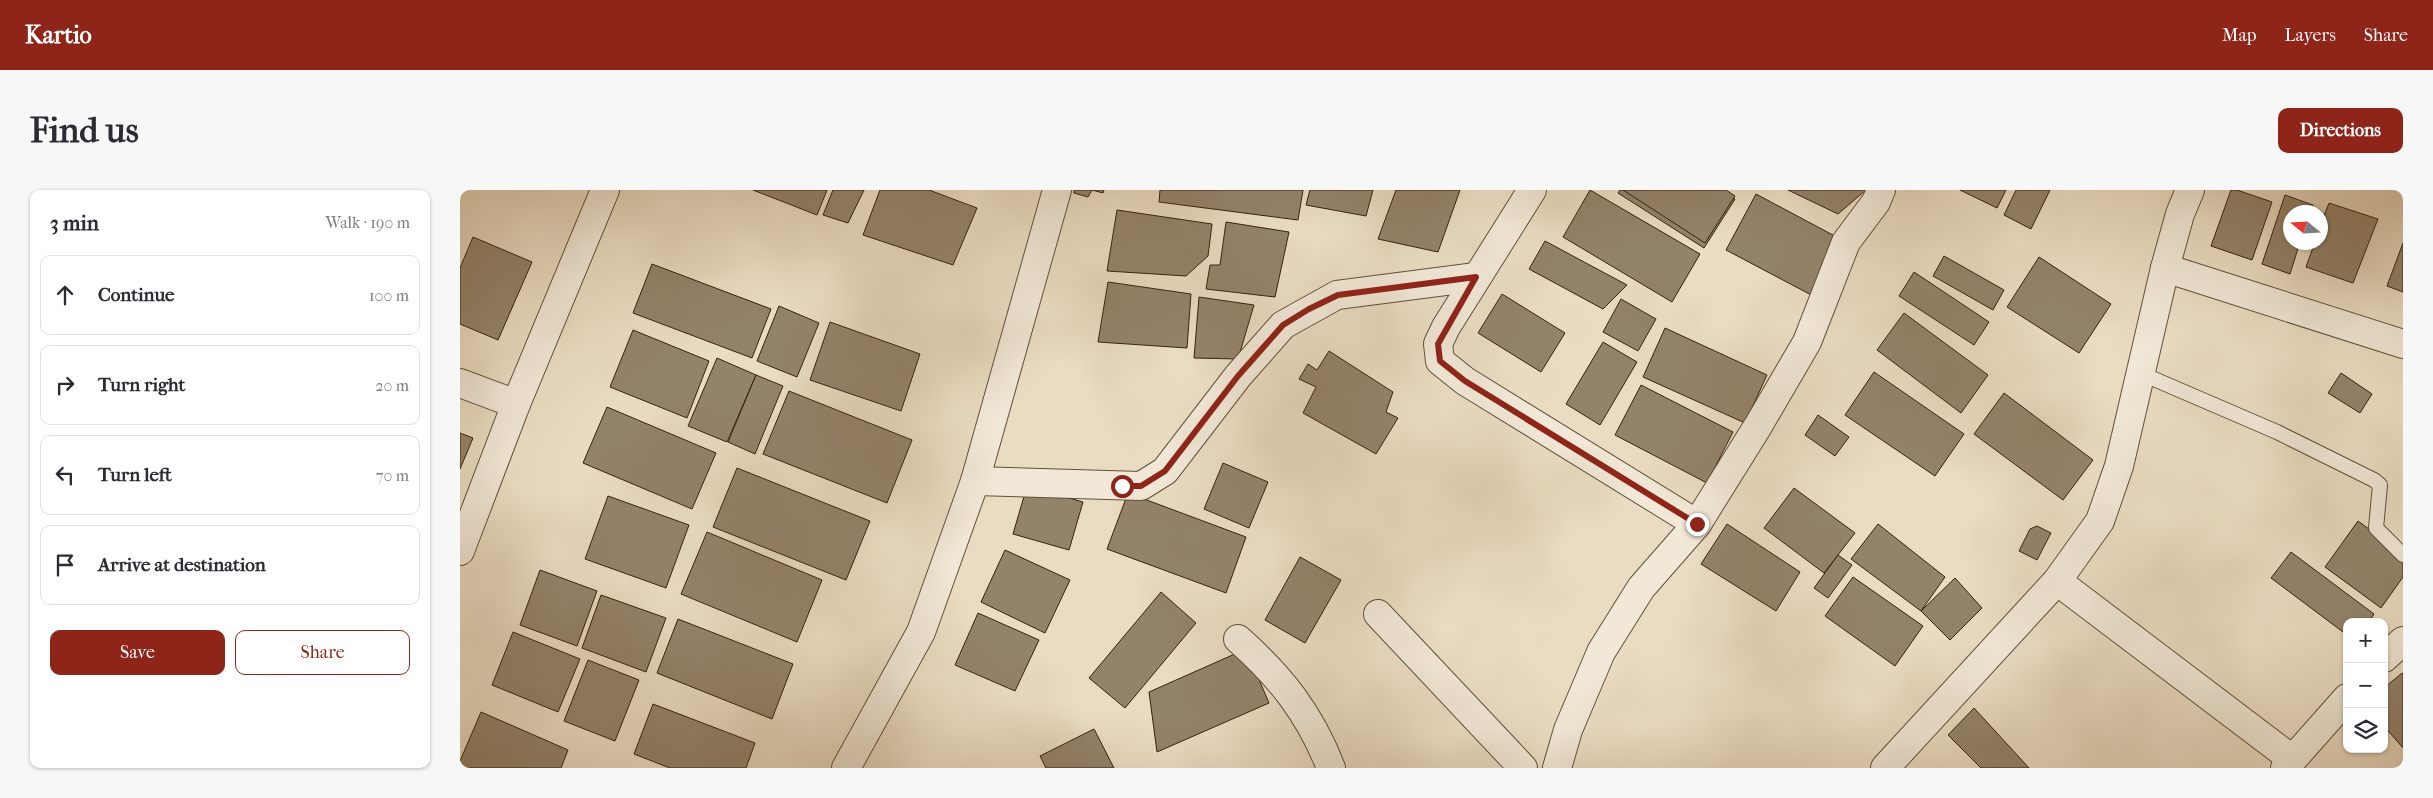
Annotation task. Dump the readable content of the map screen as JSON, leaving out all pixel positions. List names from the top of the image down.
{
  "north": "left",
  "page": {
    "header": "Kartio",
    "nav": ["Map", "Layers", "Share"],
    "buttons": [
      "Directions",
      ["Save", "Share"]
    ],
    "title": "Find us",
    "heading": ["3 min", "Walk · 190 m"],
    "list": [
      ["Continue", "100 m"],
      ["Turn right", "20 m"],
      ["Turn left", "70 m"],
      "Arrive at destination"
    ],
    "map_buttons": ["+", "−"]
  }
}
